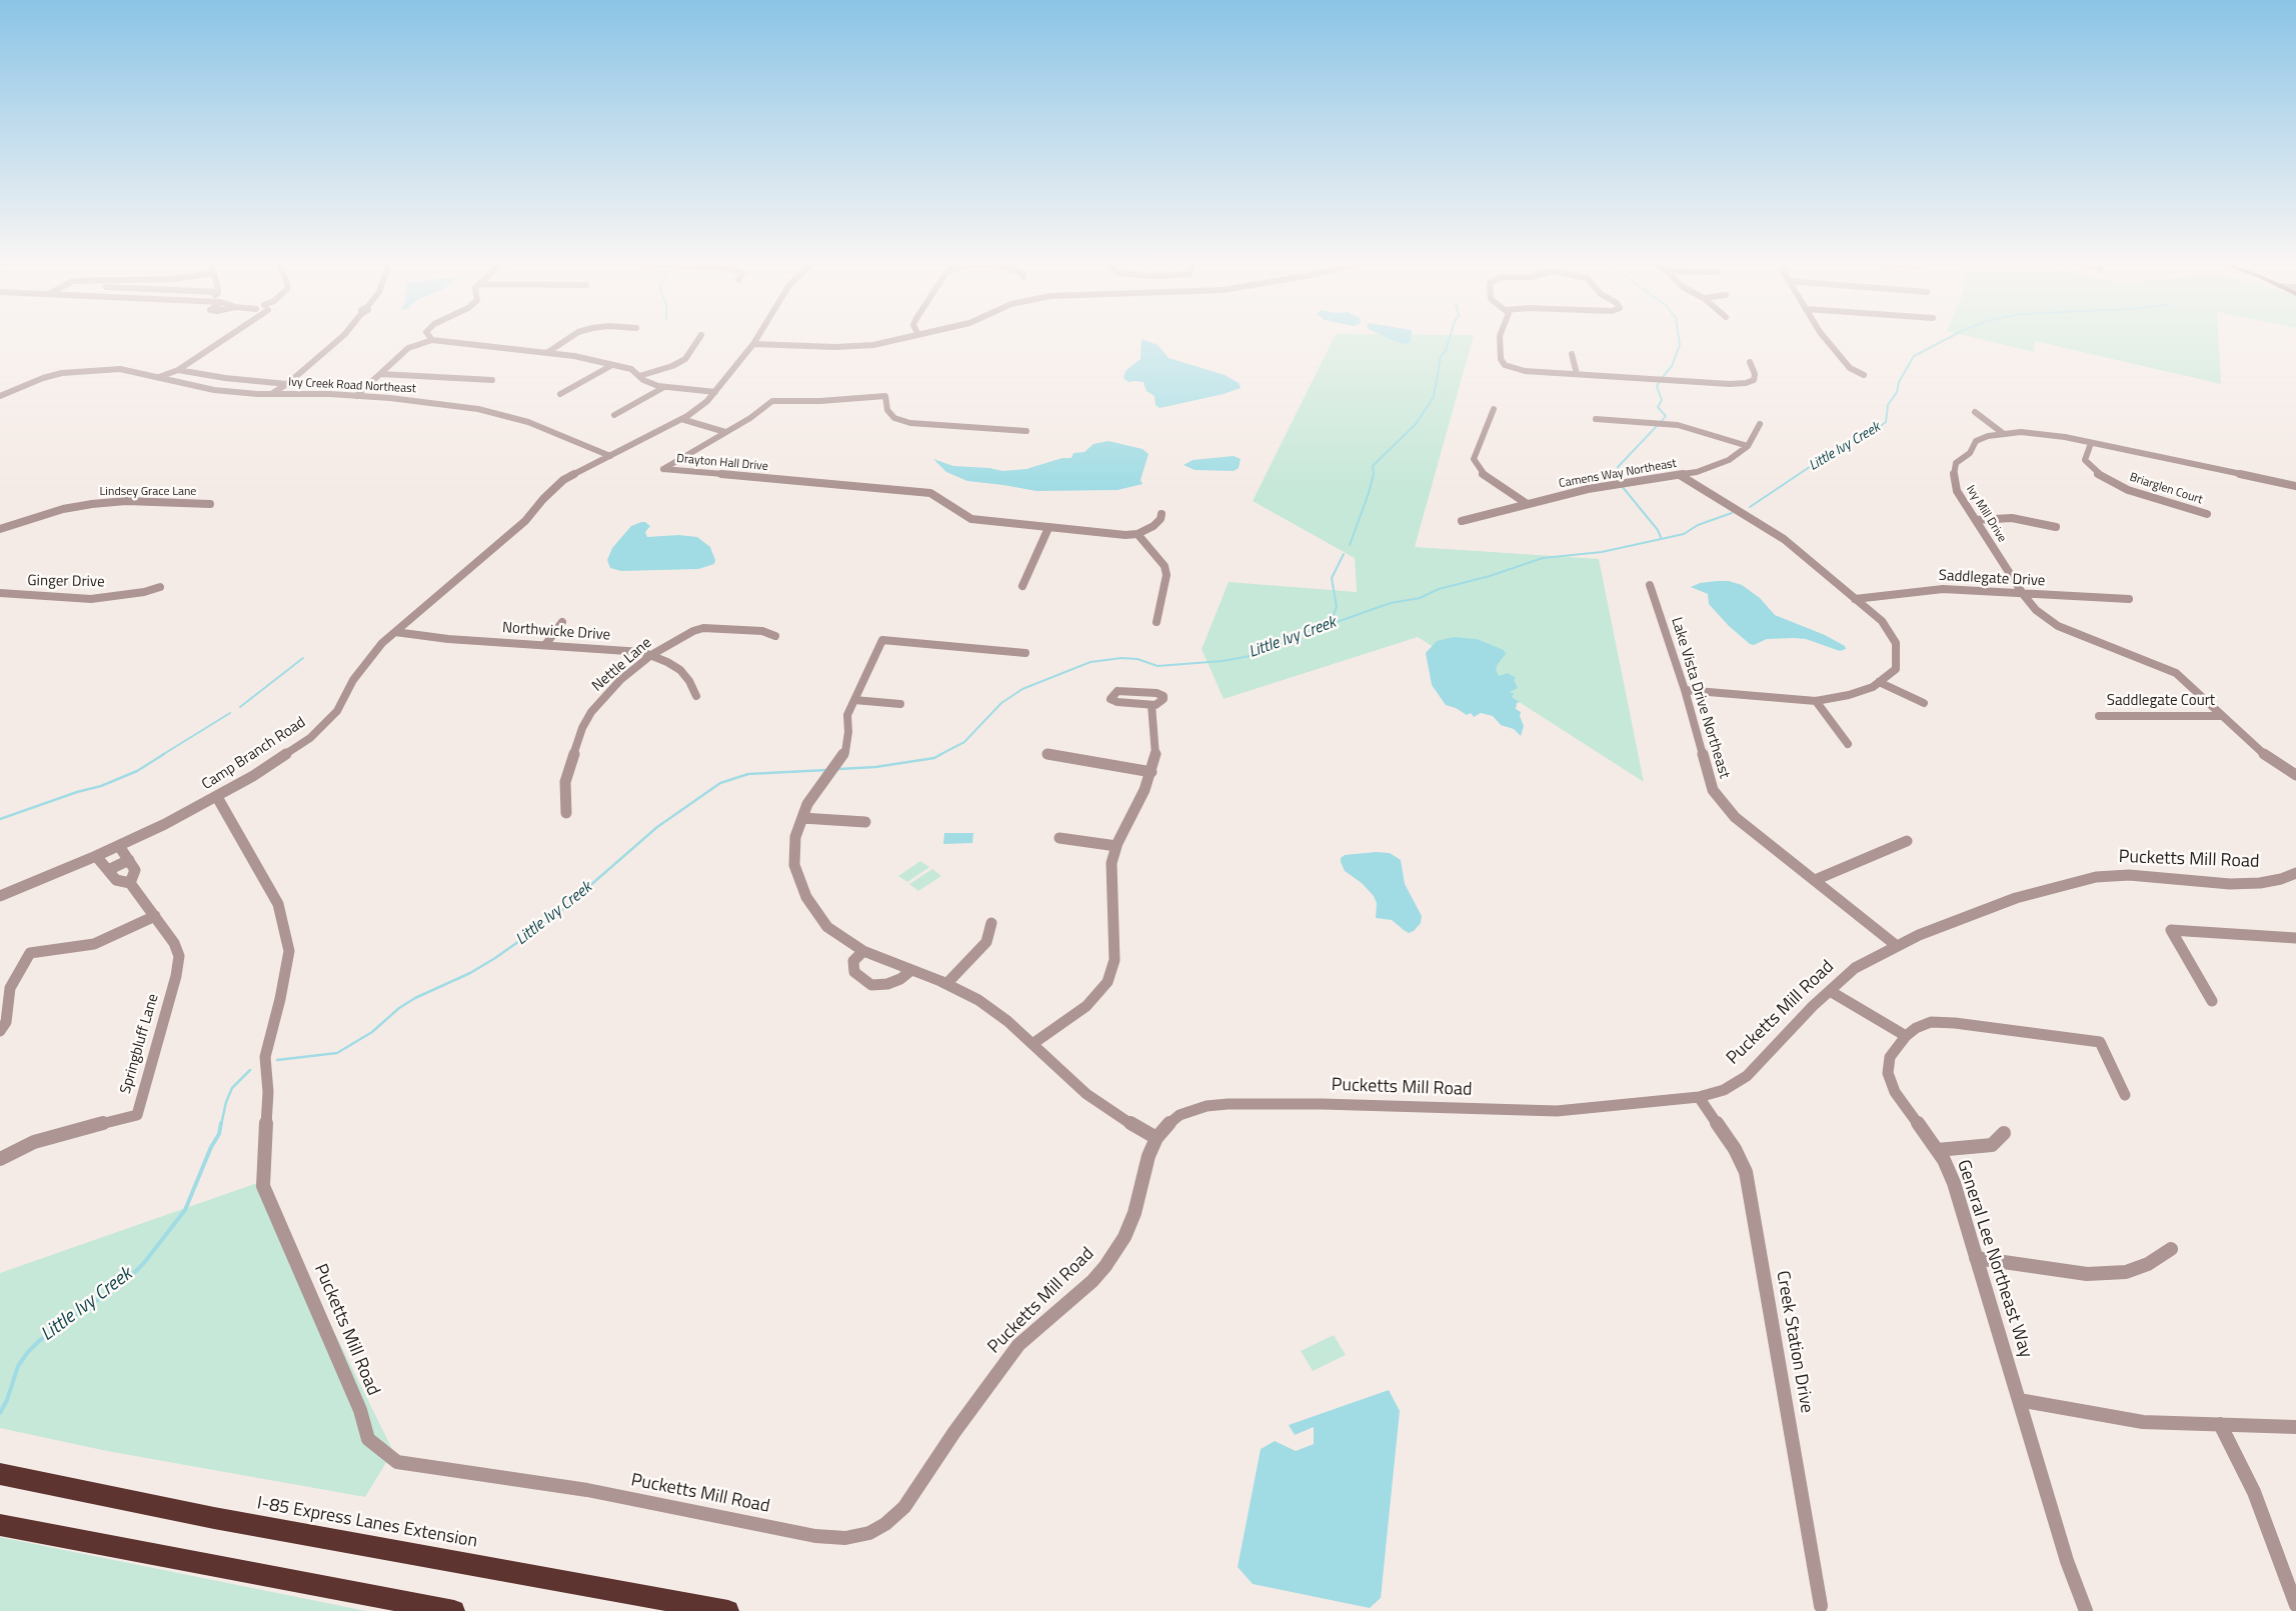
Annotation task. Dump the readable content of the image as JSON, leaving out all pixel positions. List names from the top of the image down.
{
  "streets": {
    "highway": ["I-85 Express Lanes Extension"],
    "street": [
      "Ivy Creek Road Northeast",
      "Drayton Hall Drive",
      "Camens Way Northeast",
      "Briarglen Court",
      "Lindsey Grace Lane",
      "Ivy Mill Drive",
      "Saddlegate Drive",
      "Ginger Drive",
      "Northwicke Drive",
      "Nettle Lane",
      "Lake Vista Drive Northeast",
      "Saddlegate Court",
      "Camp Branch Road",
      "Pucketts Mill Road",
      "Springbluff Lane",
      "General Lee Northeast Way",
      "Creek Station Drive"
    ]
  },
  "crossings": [
    ["Ivy Creek Road Northeast", "Camp Branch Road"],
    ["Briarglen Court", "Ivy Mill Drive"],
    ["Ivy Mill Drive", "Saddlegate Drive"],
    ["Ivy Mill Drive", "Saddlegate Court"],
    ["Northwicke Drive", "Nettle Lane"],
    ["Northwicke Drive", "Camp Branch Road"],
    ["Lake Vista Drive Northeast", "Pucketts Mill Road"],
    ["Camp Branch Road", "Pucketts Mill Road"],
    ["Camp Branch Road", "Springbluff Lane"],
    ["Pucketts Mill Road", "Creek Station Drive"]
  ],
  "water": ["Little Ivy Creek"]
}
